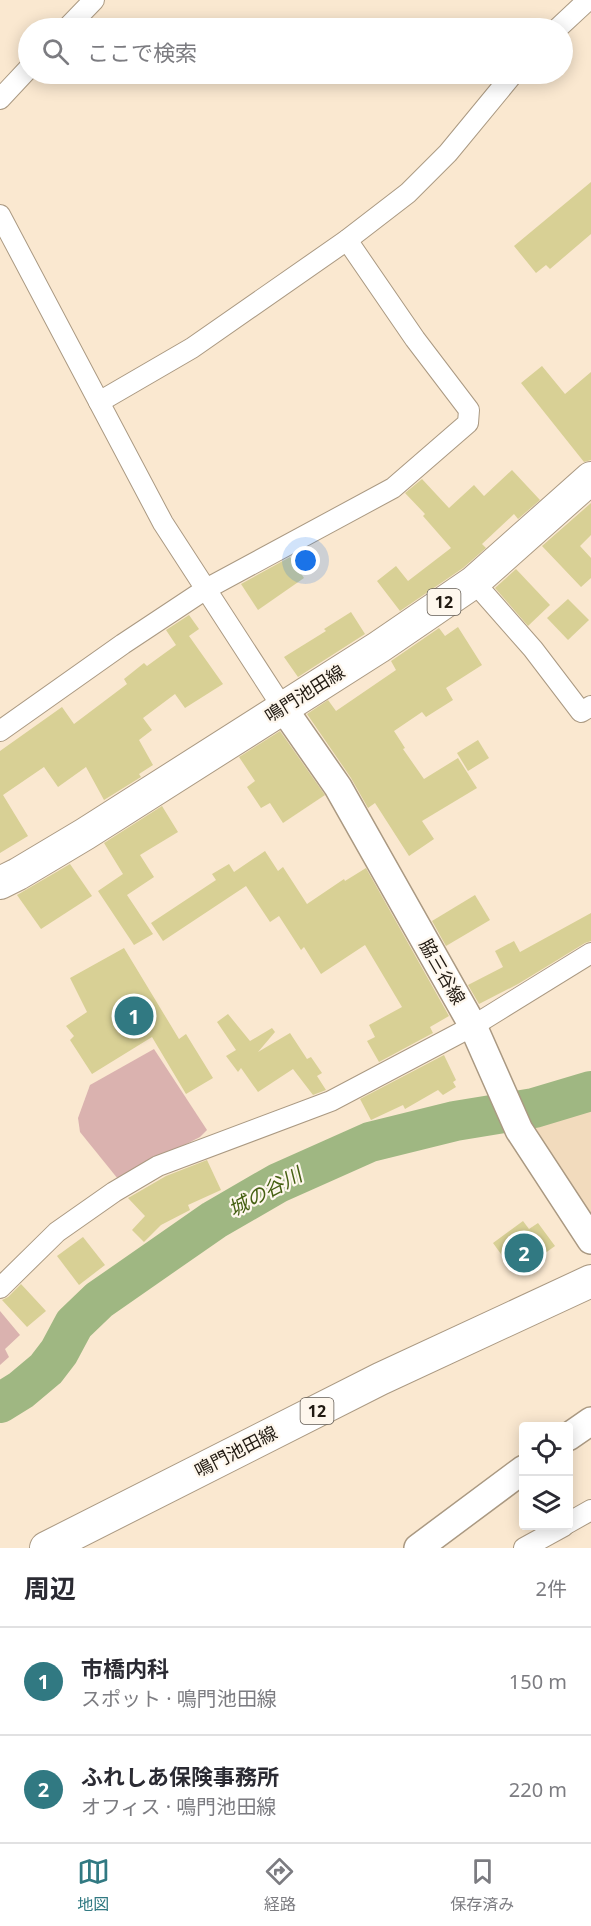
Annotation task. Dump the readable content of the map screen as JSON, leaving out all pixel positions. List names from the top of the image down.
{
  "streets": {
    "main road": ["12", "鳴門池田線", "脇三谷線"]
  },
  "crossings": [
    ["鳴門池田線", "脇三谷線"]
  ],
  "water": ["城の谷川"],
  "page": {
    "search": "ここで検索",
    "pins": ["1", "2"],
    "heading": ["周辺", "2件"],
    "list": [
      {
        "mark": "1",
        "name": "市橋内科",
        "note": "スポット · 鳴門池田線",
        "value": "150 m"
      },
      {
        "mark": "2",
        "name": "ふれしあ保険事務所",
        "note": "オフィス · 鳴門池田線",
        "value": "220 m"
      }
    ],
    "nav": ["地図", "経路", "保存済み"]
  }
}
